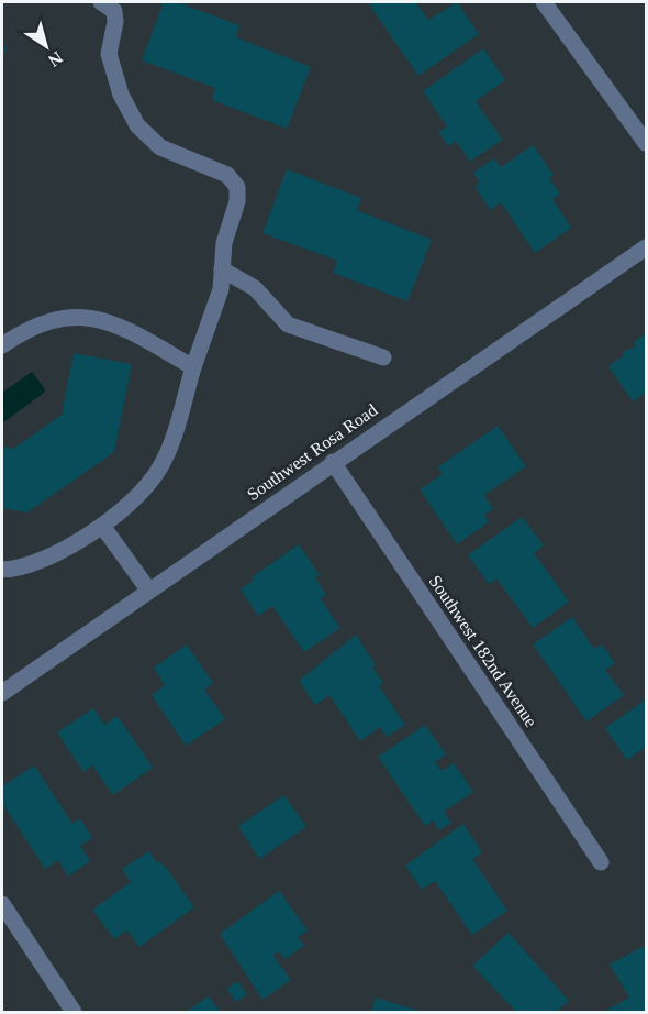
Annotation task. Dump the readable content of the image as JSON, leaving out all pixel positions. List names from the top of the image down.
{
  "streets": {
    "street": ["Southwest Rosa Road", "Southwest 182nd Avenue"]
  },
  "crossings": [
    ["Southwest Rosa Road", "Southwest 182nd Avenue"]
  ],
  "north": "bottom right"
}
